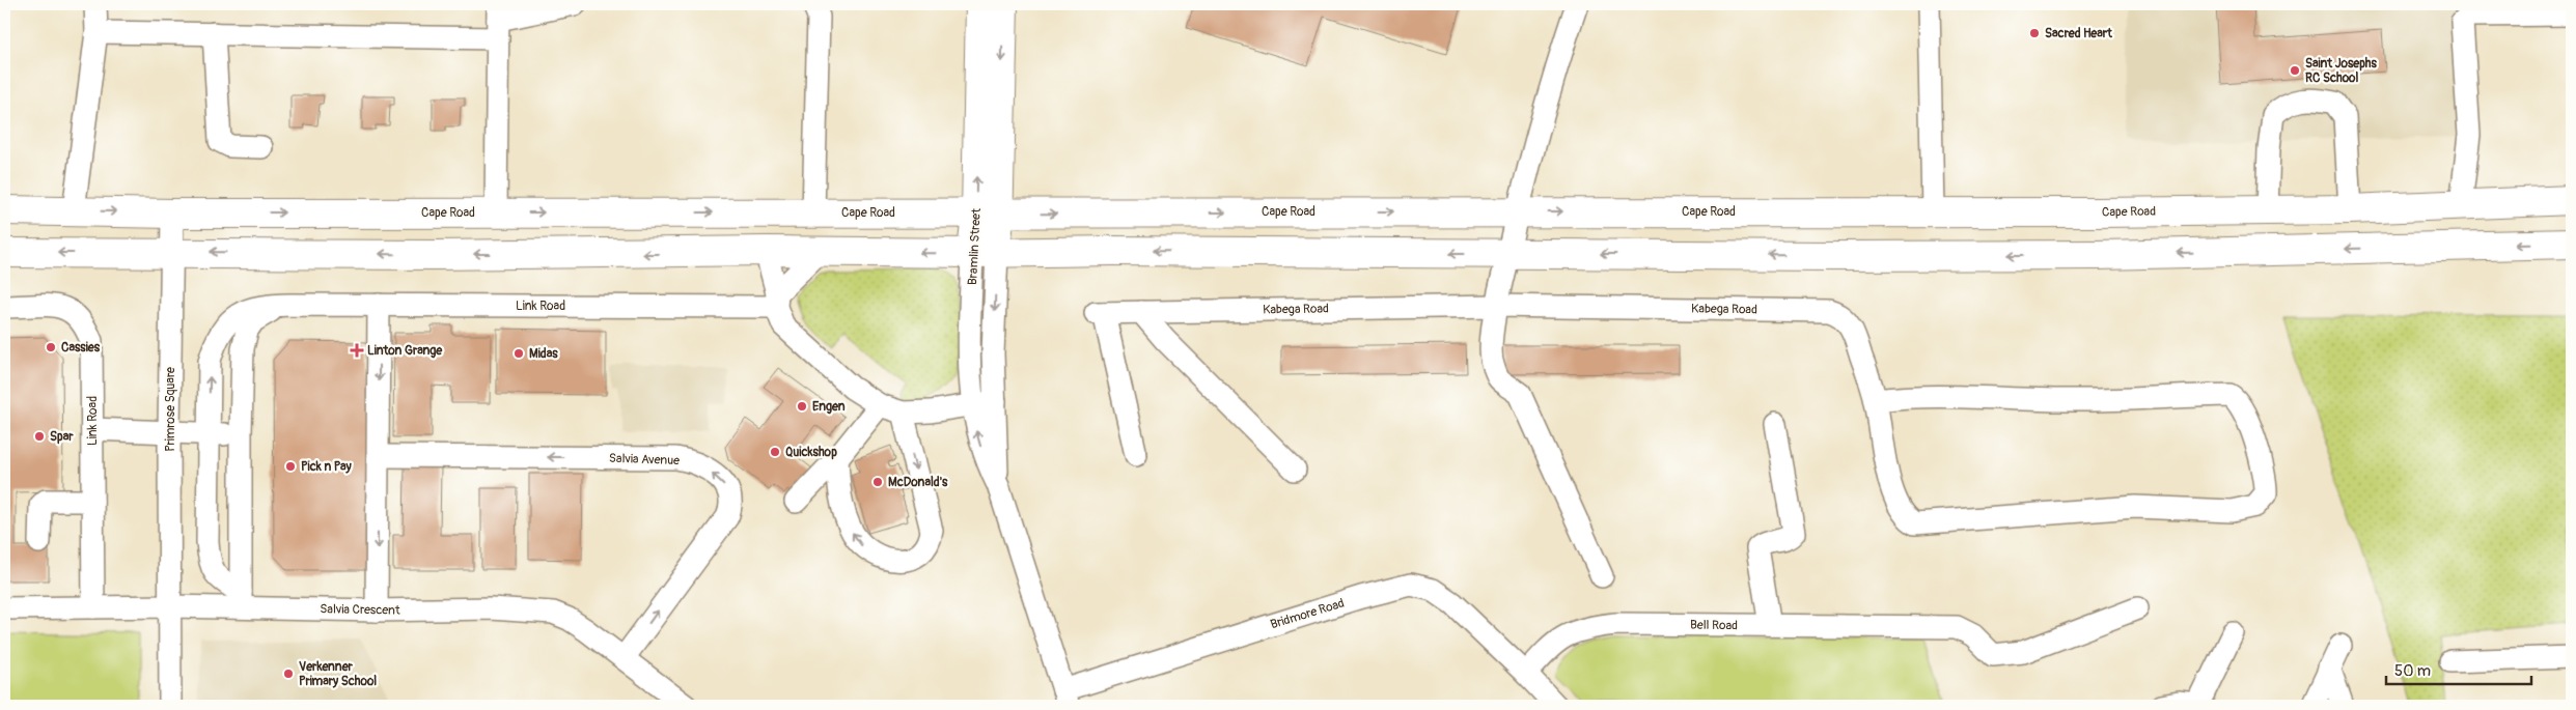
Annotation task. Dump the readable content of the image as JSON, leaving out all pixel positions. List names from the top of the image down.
{
  "streets": {
    "main road": ["Cape Road", "Bramlin Street"],
    "street": [
      "Link Road",
      "Kabega Road",
      "Primrose Square",
      "Salvia Avenue",
      "Salvia Crescent",
      "Bridmore Road",
      "Bell Road"
    ]
  },
  "crossings": [
    ["Cape Road", "Bramlin Street"],
    ["Cape Road", "Primrose Square"],
    ["Bramlin Street", "Bridmore Road"],
    ["Link Road", "Salvia Crescent"],
    ["Primrose Square", "Salvia Crescent"],
    ["Salvia Avenue", "Salvia Crescent"],
    ["Bridmore Road", "Bell Road"]
  ],
  "places": {
    "other": [
      "Sacred Heart",
      "Saint Josephs RC School",
      "Cassies",
      "Midas",
      "Engen",
      "Spar",
      "Quickshop",
      "Pick n Pay",
      "McDonald's",
      "Verkenner Primary School"
    ],
    "health": ["Linton Grange"]
  },
  "scale_bar": "50 m"
}
